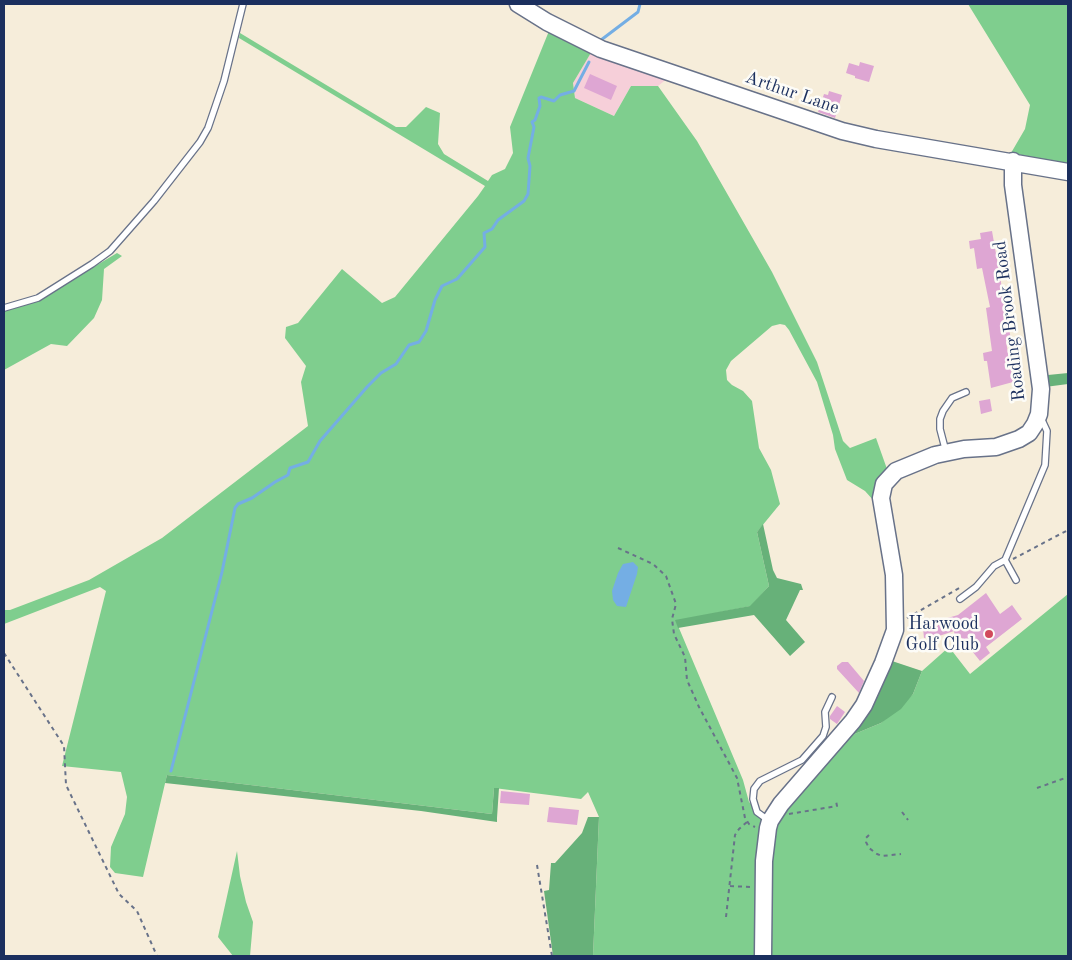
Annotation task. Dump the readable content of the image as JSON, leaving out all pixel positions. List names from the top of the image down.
{
  "streets": {
    "street": ["Arthur Lane", "Roading Brook Road"]
  },
  "crossings": [
    ["Arthur Lane", "Roading Brook Road"]
  ],
  "places": ["Harwood Golf Club"]
}
